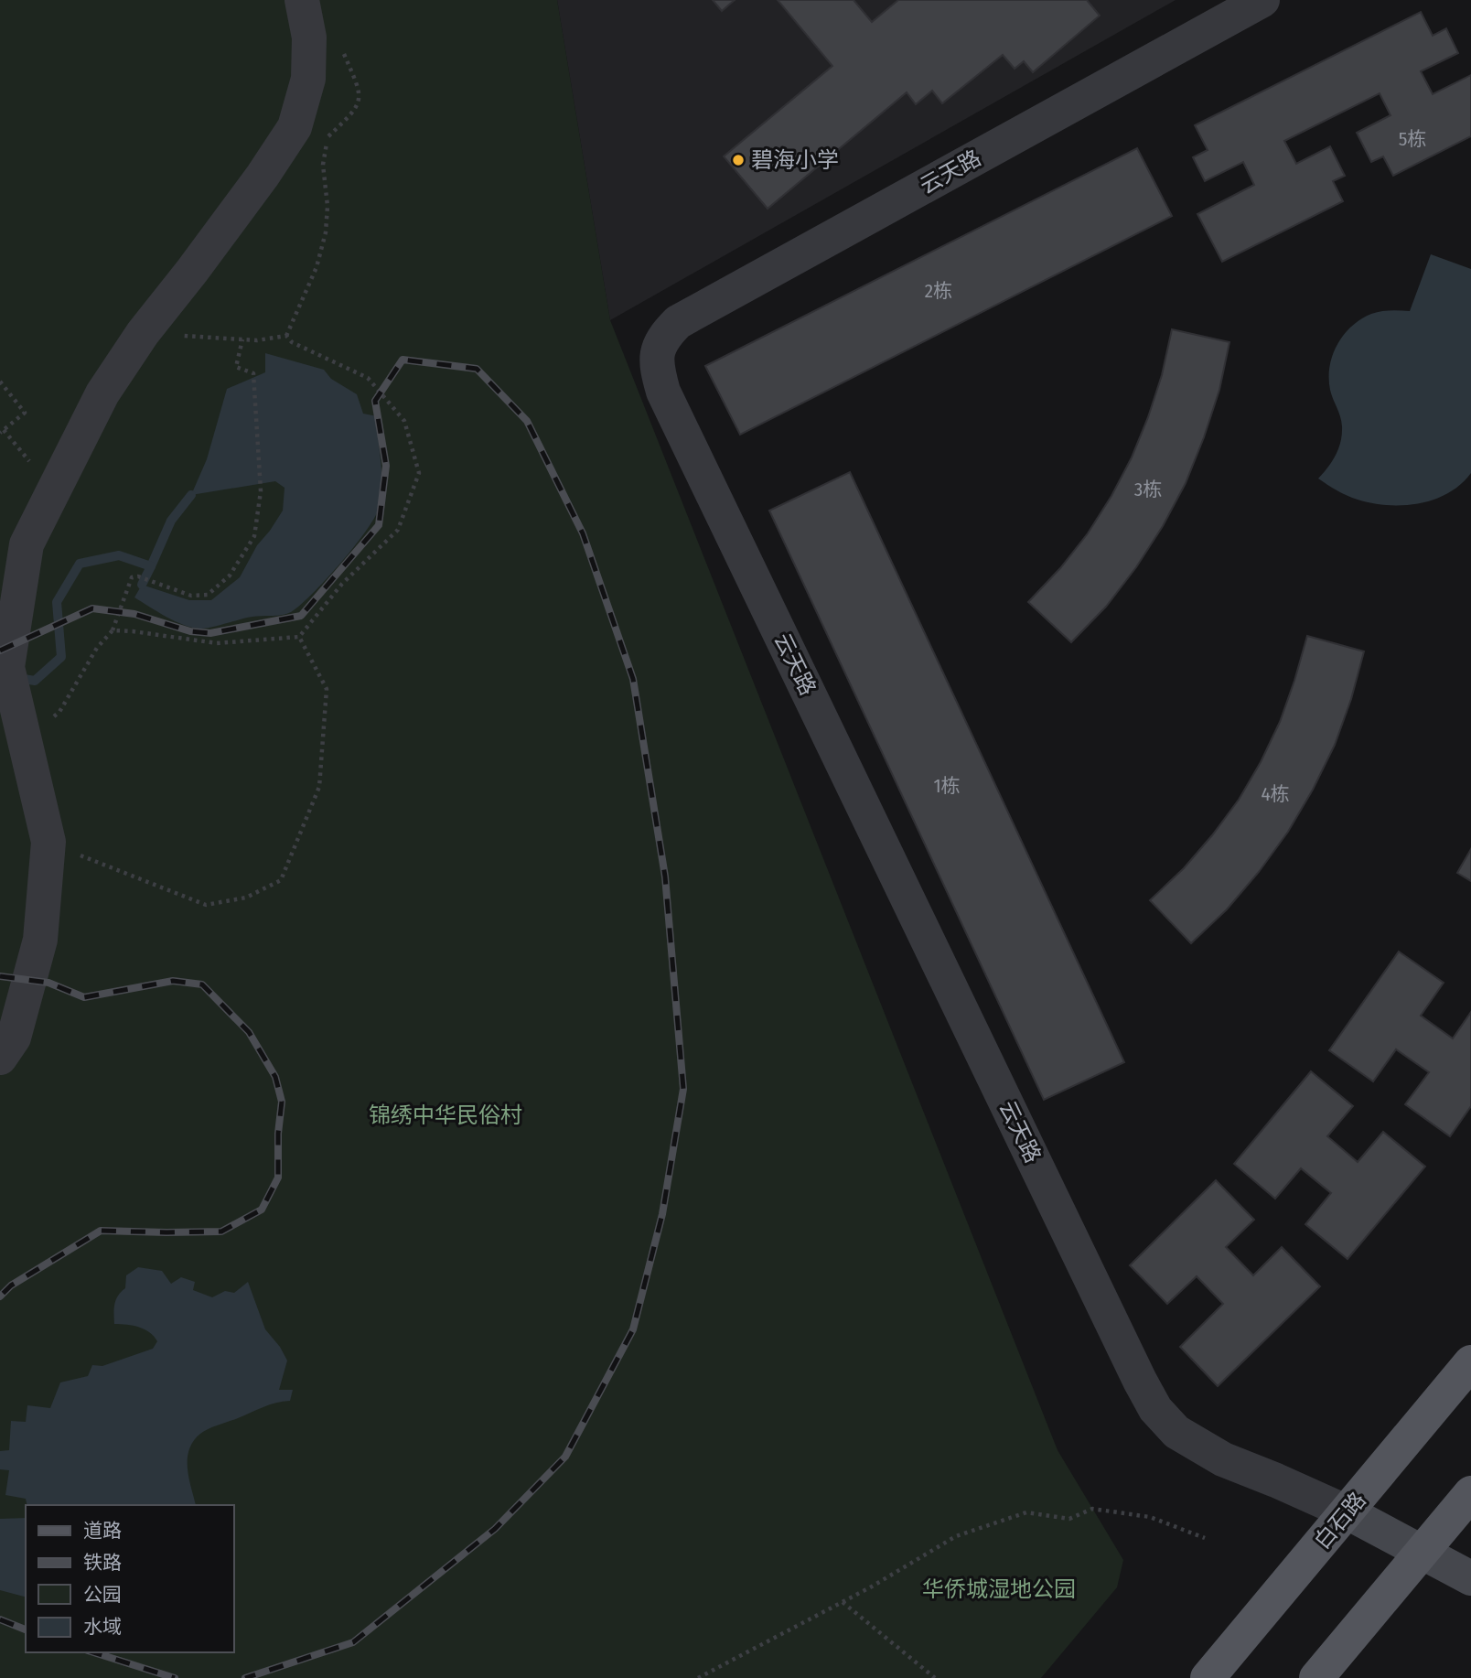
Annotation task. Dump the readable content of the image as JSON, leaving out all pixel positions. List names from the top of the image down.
{
  "streets": {
    "main road": ["白石路"],
    "street": ["云天路"]
  },
  "crossings": [
    ["云天路", "白石路"]
  ],
  "parks": ["锦绣中华民俗村", "华侨城湿地公园"],
  "places": ["碧海小学"],
  "house_numbers": [
    "5栋",
    "2栋",
    "3栋",
    "1栋",
    "4栋"
  ],
  "legend": [
    "道路",
    "铁路",
    "公园",
    "水域"
  ]
}
